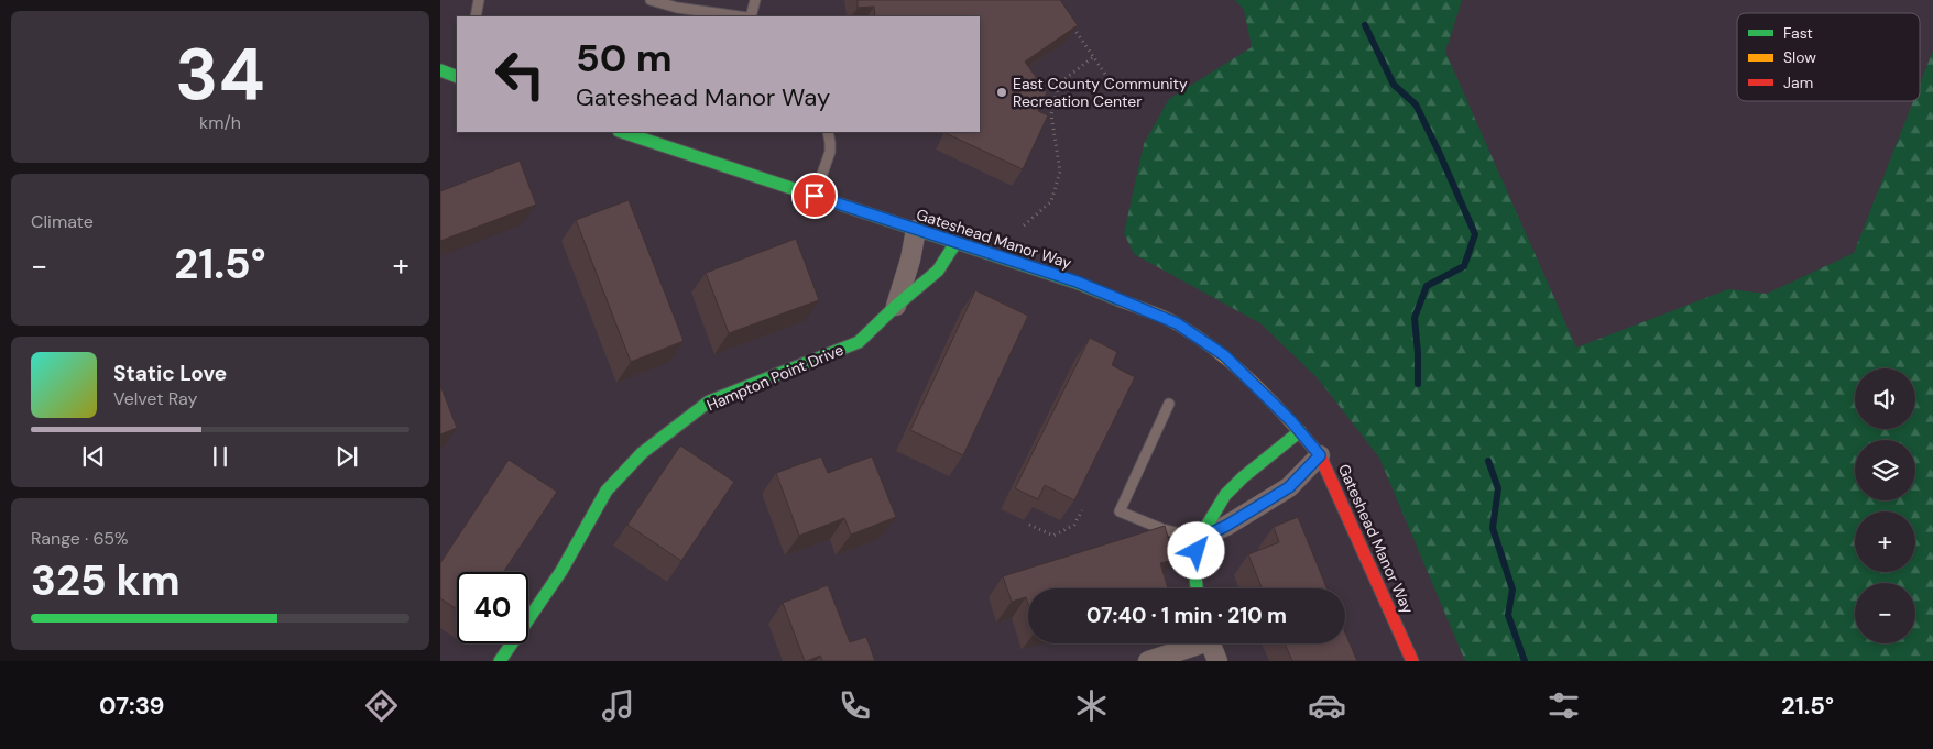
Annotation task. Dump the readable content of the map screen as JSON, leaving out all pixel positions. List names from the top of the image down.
{
  "streets": {
    "street": ["Gateshead Manor Way", "Hampton Point Drive"]
  },
  "crossings": [
    ["Gateshead Manor Way", "Hampton Point Drive"]
  ],
  "places": ["East County Community Recreation Center"],
  "legend": ["Fast", "Slow", "Jam"],
  "page": {
    "tile": [
      ["34", "km/h"],
      "Climate",
      ["Range · 65%", "325 km"]
    ],
    "turn": ["50 m", "Gateshead Manor Way"],
    "heat": ["−", "21.5°", "+"],
    "song": ["Static Love", "Velvet Ray"],
    "map_buttons": ["+", "−"],
    "limit": "40",
    "trip": "07:40 · 1 min · 210 m",
    "tabs": ["07:39", "21.5°"]
  }
}
